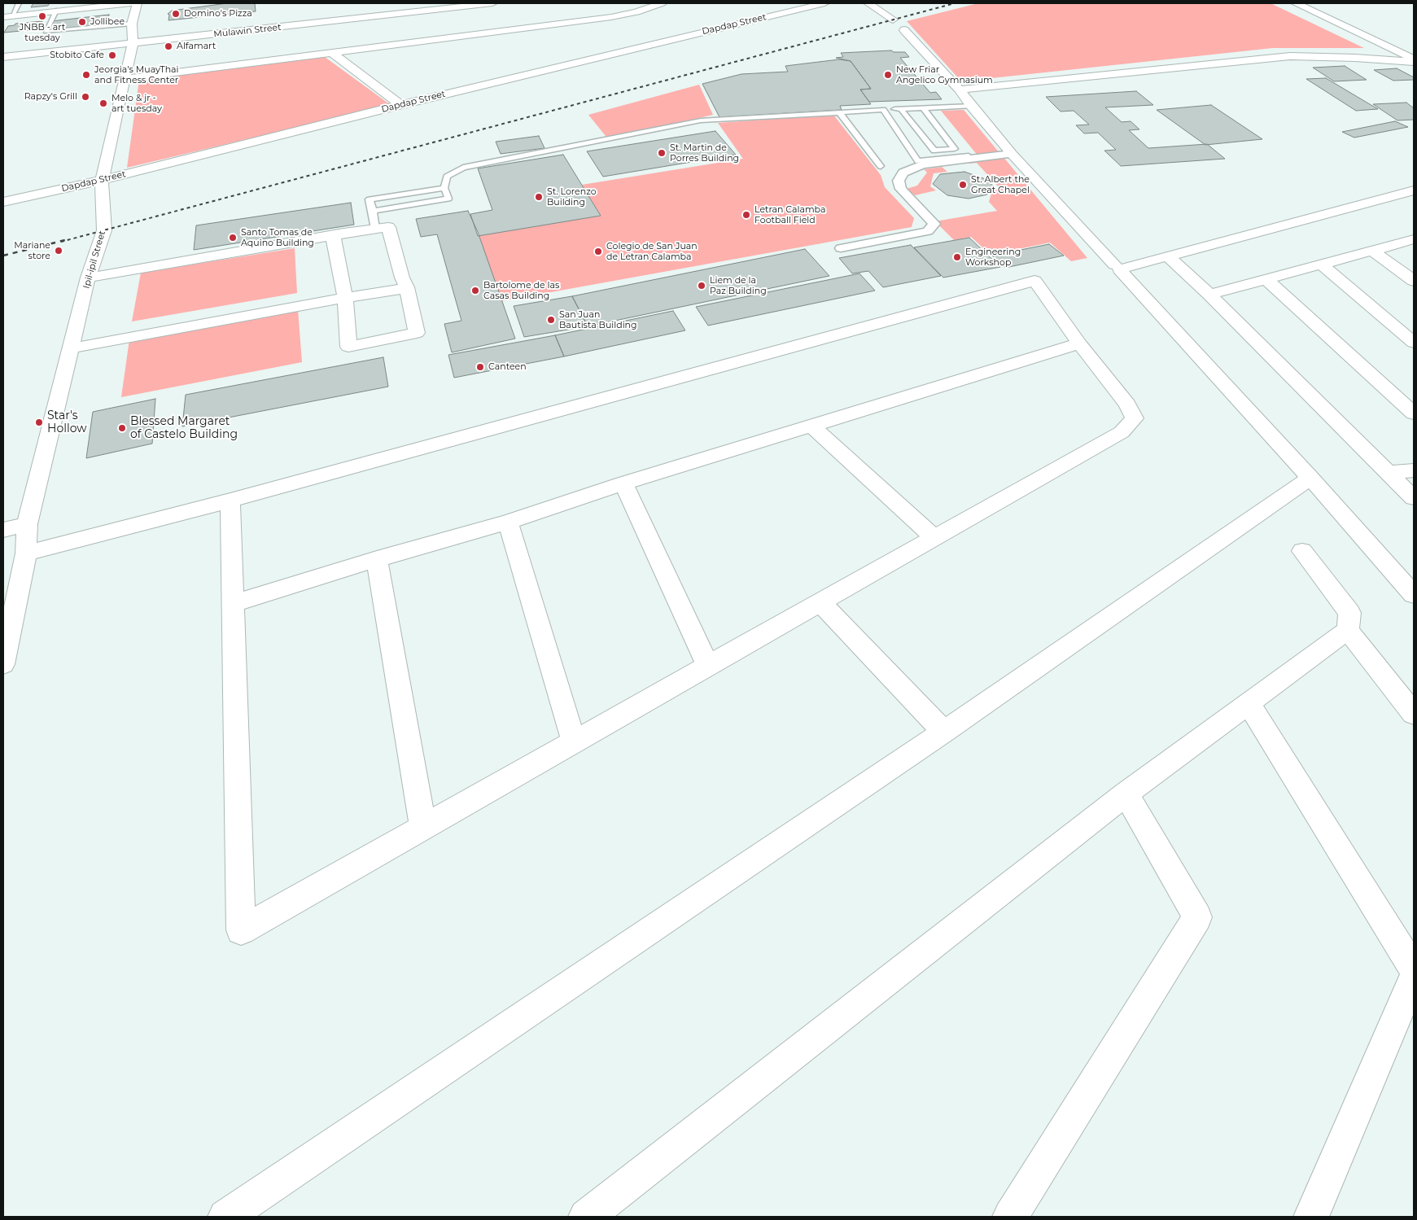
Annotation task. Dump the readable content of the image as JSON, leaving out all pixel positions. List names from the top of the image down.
{
  "streets": {
    "street": ["Dapdap Street", "Mulawin Street", "Ipil-ipil Street"]
  },
  "crossings": [
    ["Dapdap Street", "Ipil-ipil Street"],
    ["Mulawin Street", "Ipil-ipil Street"]
  ],
  "places": [
    "Domino's Pizza",
    "JNBB - art tuesday",
    "Jollibee",
    "Alfamart",
    "Stobito Cafe",
    "Jeorgia's MuayThai and Fitness Center",
    "New Friar Angelico Gymnasium",
    "Rapzy's Grill",
    "Melo & jr - art tuesday",
    "St. Martin de Porres Building",
    "St. Albert the Great Chapel",
    "St. Lorenzo Building",
    "Letran Calamba Football Field",
    "Santo Tomas de Aquino Building",
    "Mariane store",
    "Colegio de San Juan de Letran Calamba",
    "Engineering Workshop",
    "Liem de la Paz Building",
    "Bartolome de las Casas Building",
    "San Juan Bautista Building",
    "Canteen",
    "Star's Hollow",
    "Blessed Margaret of Castelo Building"
  ]
}
